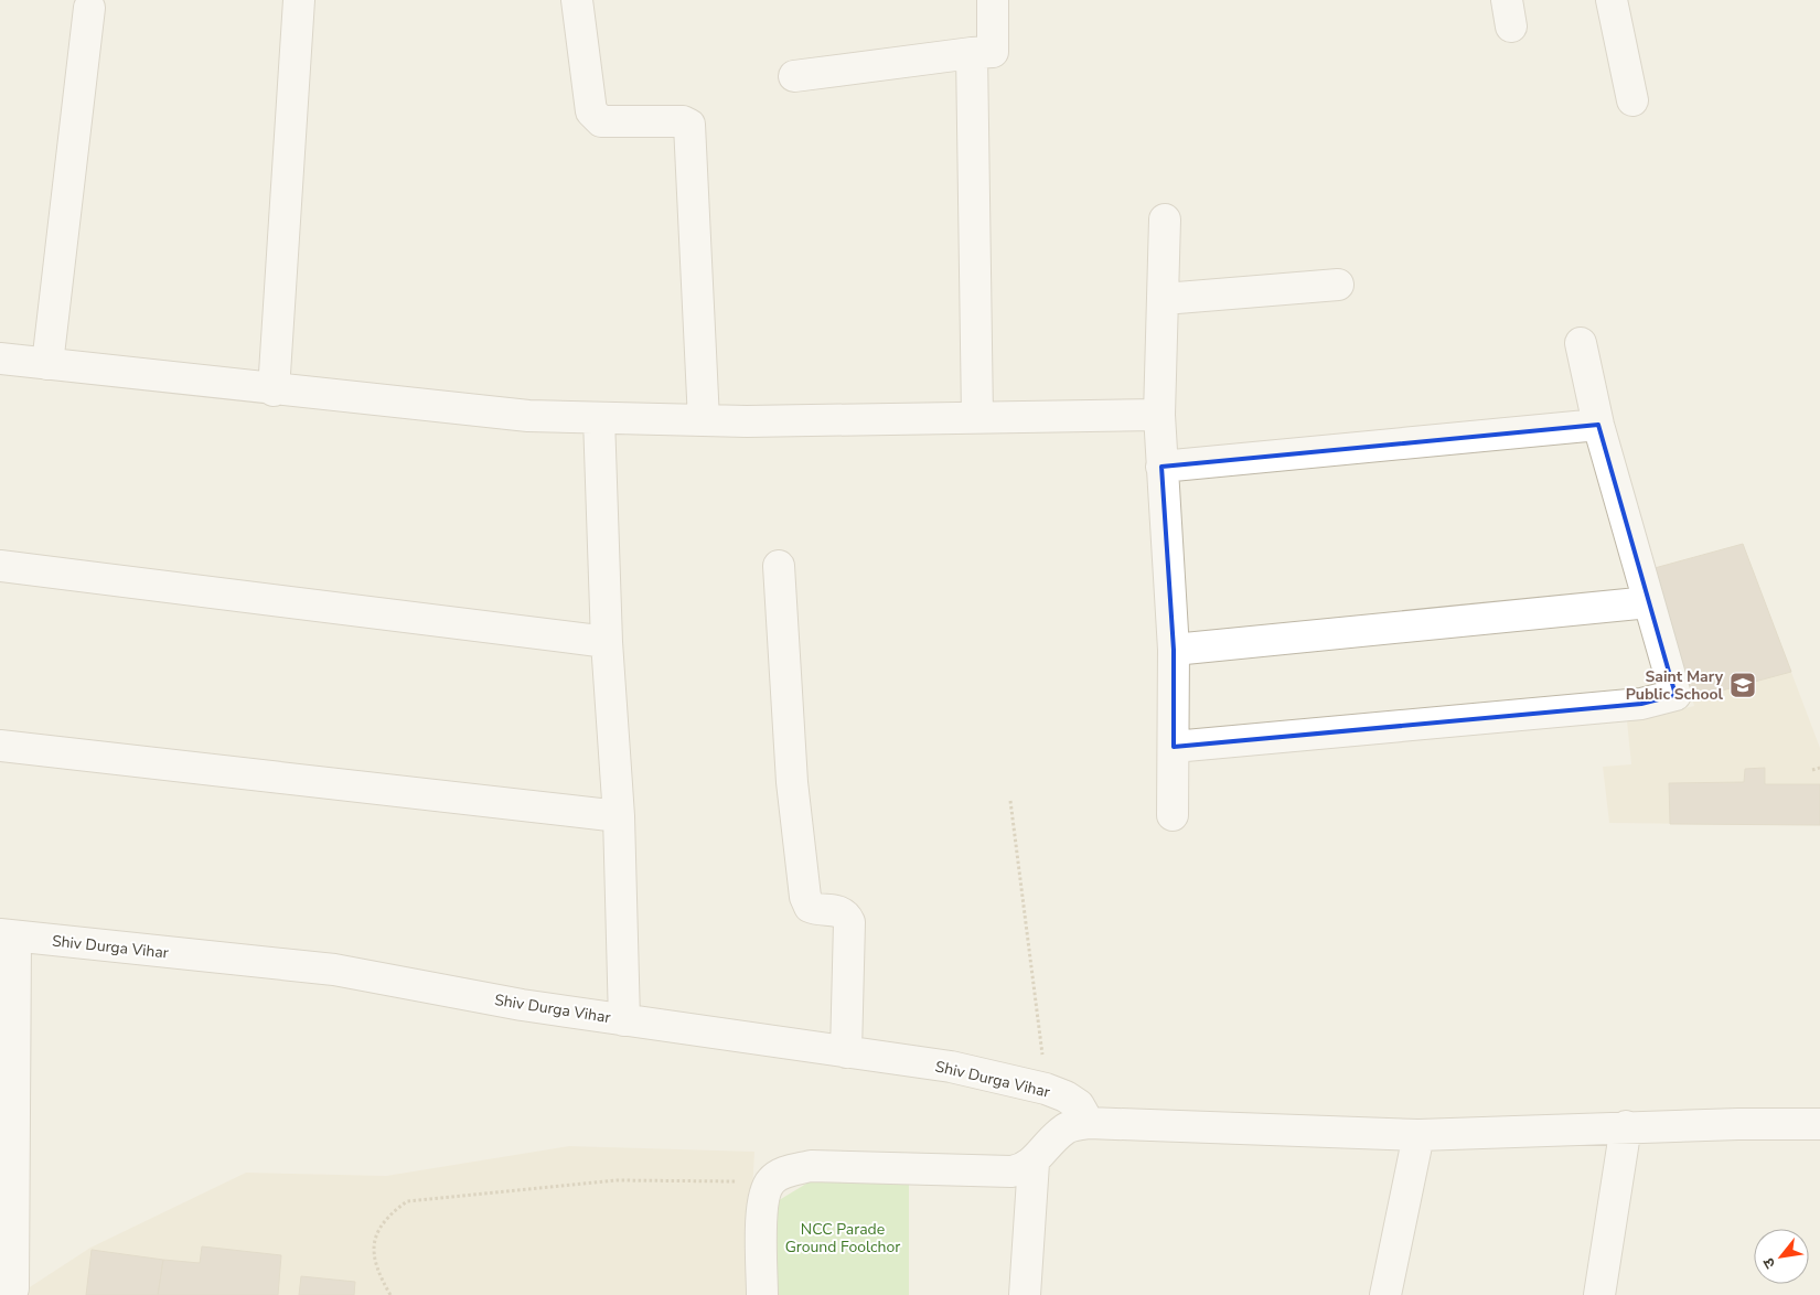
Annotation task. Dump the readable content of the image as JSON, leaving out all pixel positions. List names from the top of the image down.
{
  "streets": {
    "street": ["Shiv Durga Vihar"]
  },
  "parks": ["NCC Parade Ground Foolchor"],
  "places": {
    "school or university": ["Saint Mary Public School"]
  },
  "north": "bottom left"
}
